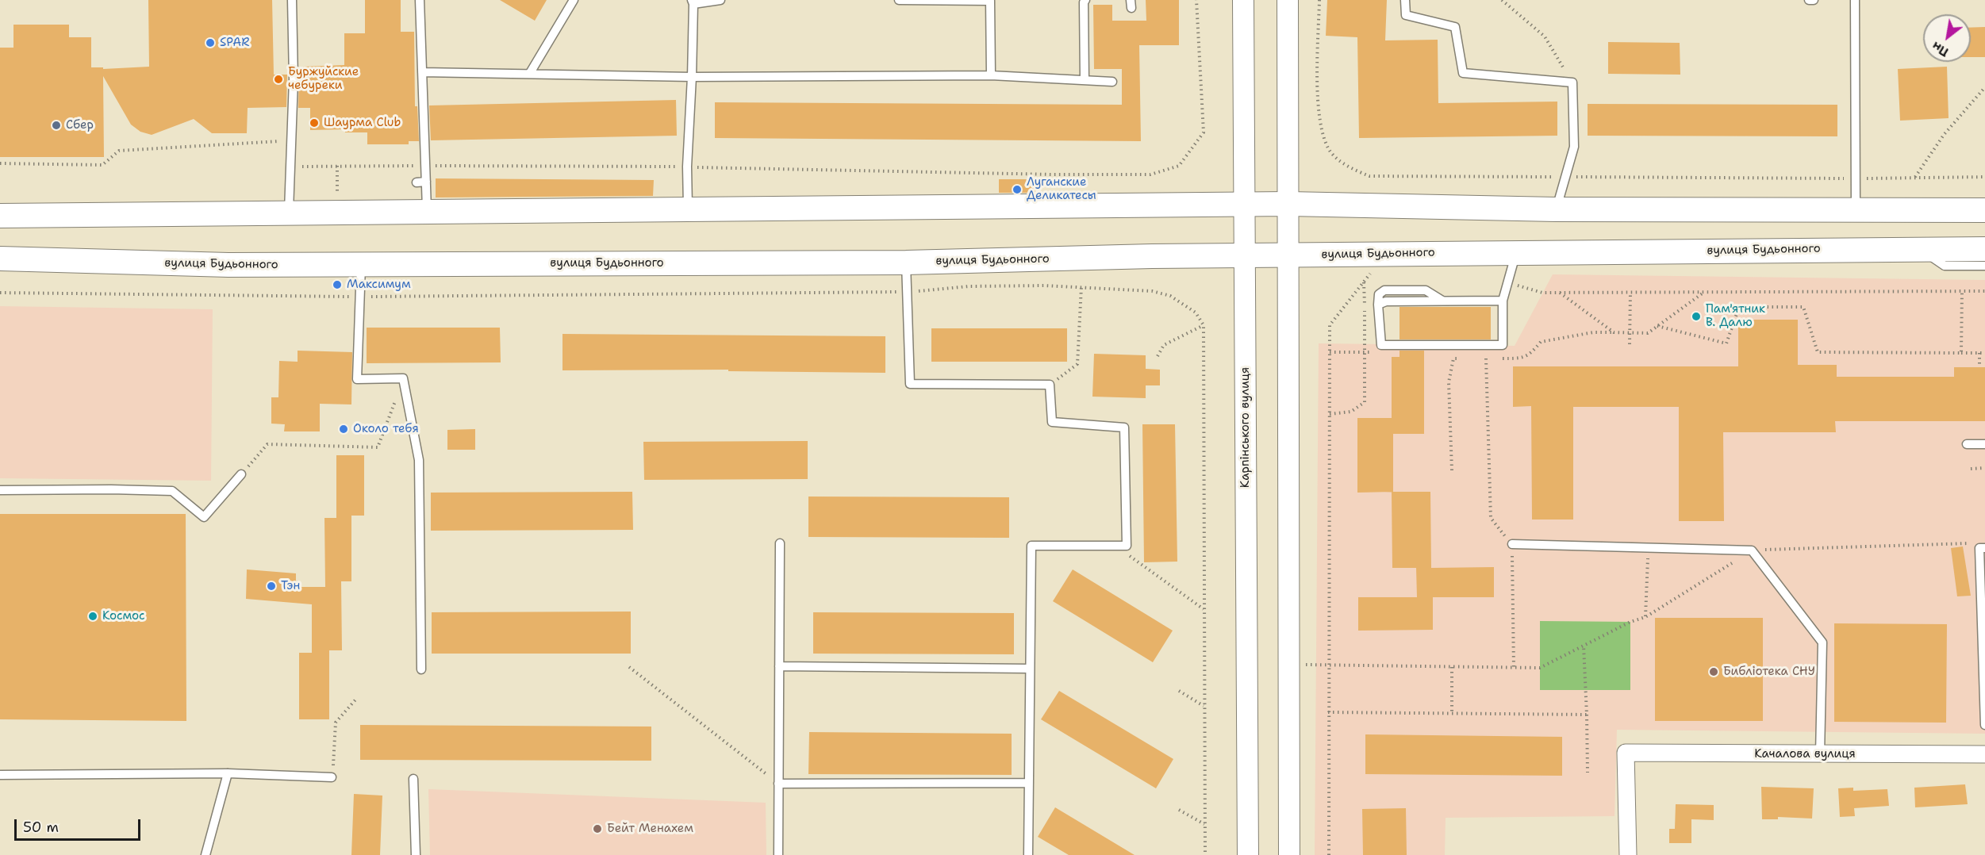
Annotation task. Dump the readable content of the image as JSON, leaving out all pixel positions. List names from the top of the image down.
{
  "streets": {
    "main road": ["вулиця Будьонного"],
    "street": ["Карпінського вулиця", "Качалова вулиця"]
  },
  "crossings": [
    ["вулиця Будьонного", "Карпінського вулиця"]
  ],
  "places": [
    "SPAR",
    "Буржуйские чебуреки",
    "Шаурма Club",
    "Сбер",
    "Луганские Деликатесы",
    "Максимум",
    "Пам'ятник В. Далю",
    "Около тебя",
    "Тэн",
    "Космос",
    "Библіотека СНУ",
    "Бейт Менахем"
  ],
  "scale_bar": "50 m",
  "north": "bottom left"
}
